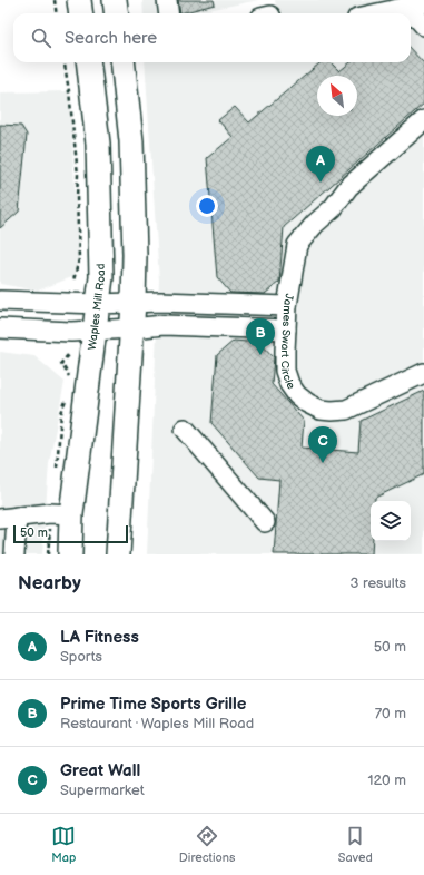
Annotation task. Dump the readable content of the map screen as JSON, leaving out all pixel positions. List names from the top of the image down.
{
  "streets": {
    "main road": ["Waples Mill Road"],
    "street": ["James Swart Circle"]
  },
  "scale_bar": "50 m",
  "north": "top left",
  "page": {
    "search": "Search here",
    "pins": ["A", "B", "C"],
    "scale": "50 m",
    "heading": ["Nearby", "3 results"],
    "list": [
      {
        "mark": "A",
        "name": "LA Fitness",
        "note": "Sports",
        "value": "50 m"
      },
      {
        "mark": "B",
        "name": "Prime Time Sports Grille",
        "note": "Restaurant · Waples Mill Road",
        "value": "70 m"
      },
      {
        "mark": "C",
        "name": "Great Wall",
        "note": "Supermarket",
        "value": "120 m"
      }
    ],
    "nav": ["Map", "Directions", "Saved"]
  }
}
